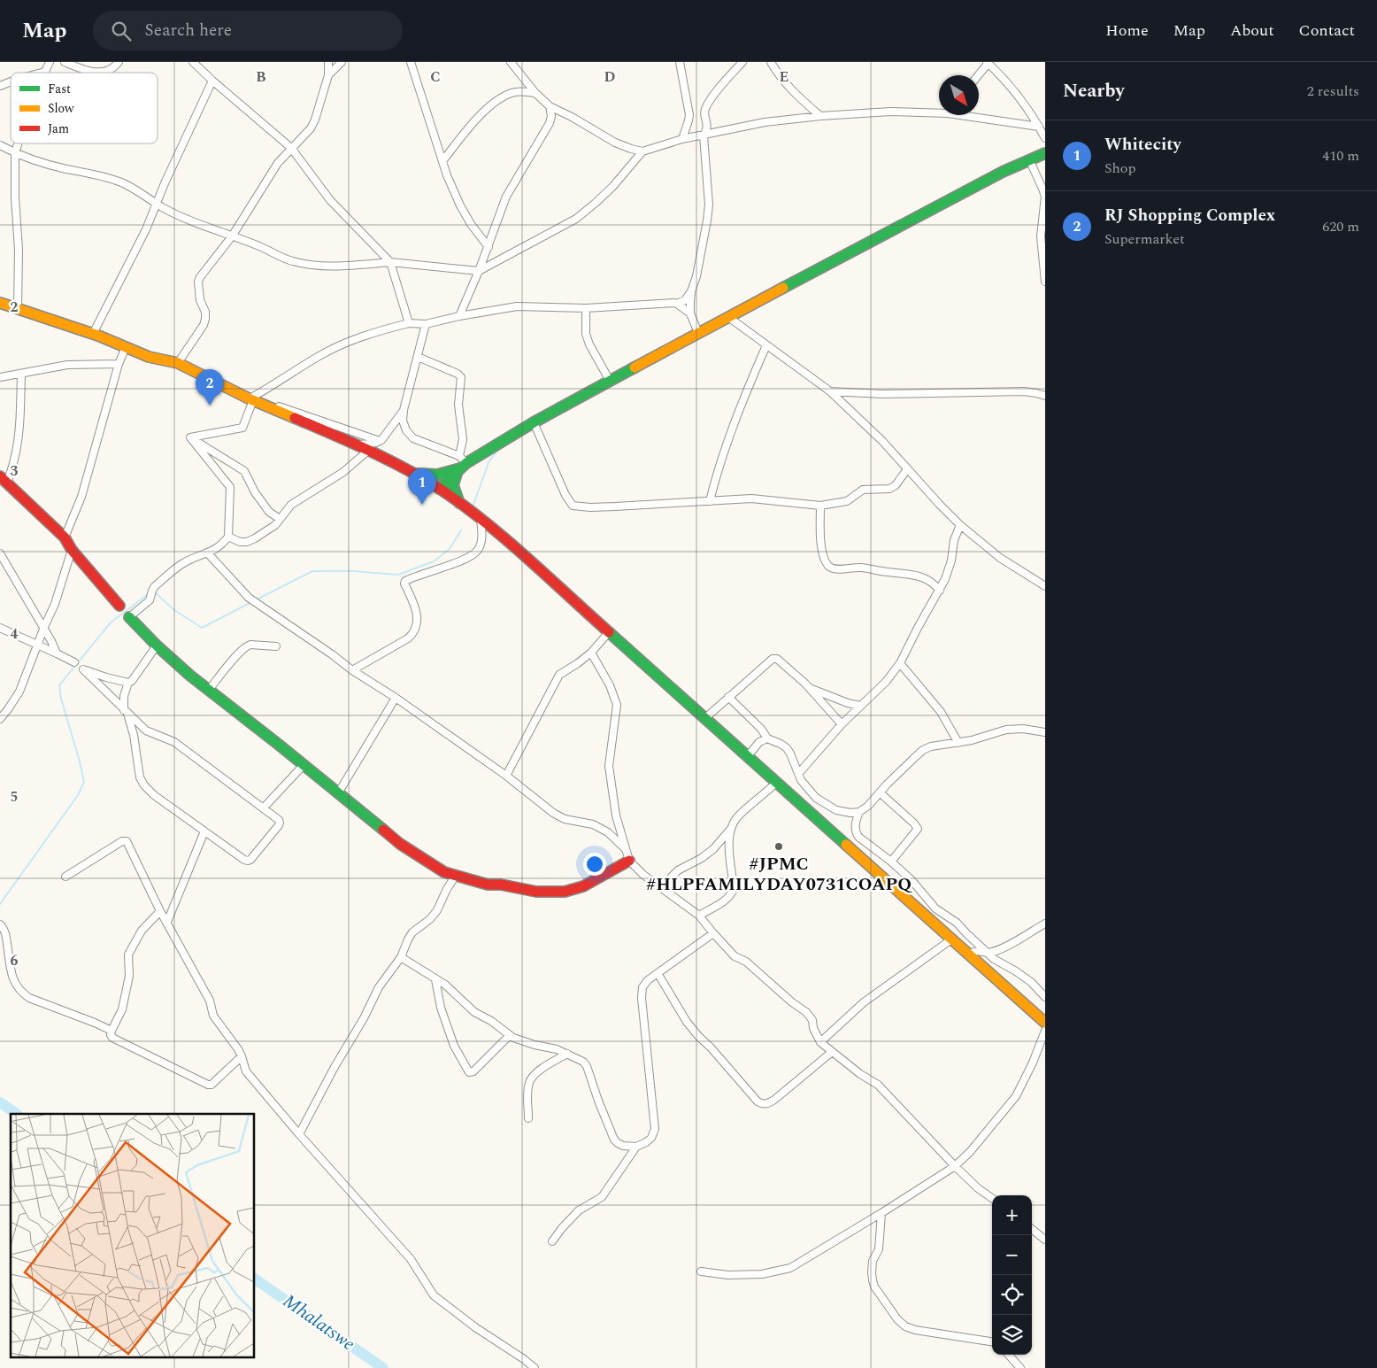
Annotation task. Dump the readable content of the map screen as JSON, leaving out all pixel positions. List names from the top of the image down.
{
  "water": ["Mhalatswe"],
  "places": ["#JPMC #HLPFAMILYDAY0731COAPQ"],
  "legend": ["Fast", "Slow", "Jam"],
  "north": "bottom right",
  "page": {
    "header": "Map",
    "search": "Search here",
    "nav": [
      "Home",
      "Map",
      "About",
      "Contact"
    ],
    "heading": ["Nearby", "2 results"],
    "list": [
      {
        "mark": "1",
        "name": "Whitecity",
        "note": "Shop",
        "value": "410 m"
      },
      {
        "mark": "2",
        "name": "RJ Shopping Complex",
        "note": "Supermarket",
        "value": "620 m"
      }
    ],
    "pins": ["2", "1"],
    "map_buttons": ["+", "−"]
  },
  "grid": {
    "columns": [
      "B",
      "C",
      "D",
      "E"
    ],
    "rows": [
      "2",
      "3",
      "4",
      "5",
      "6"
    ]
  }
}
